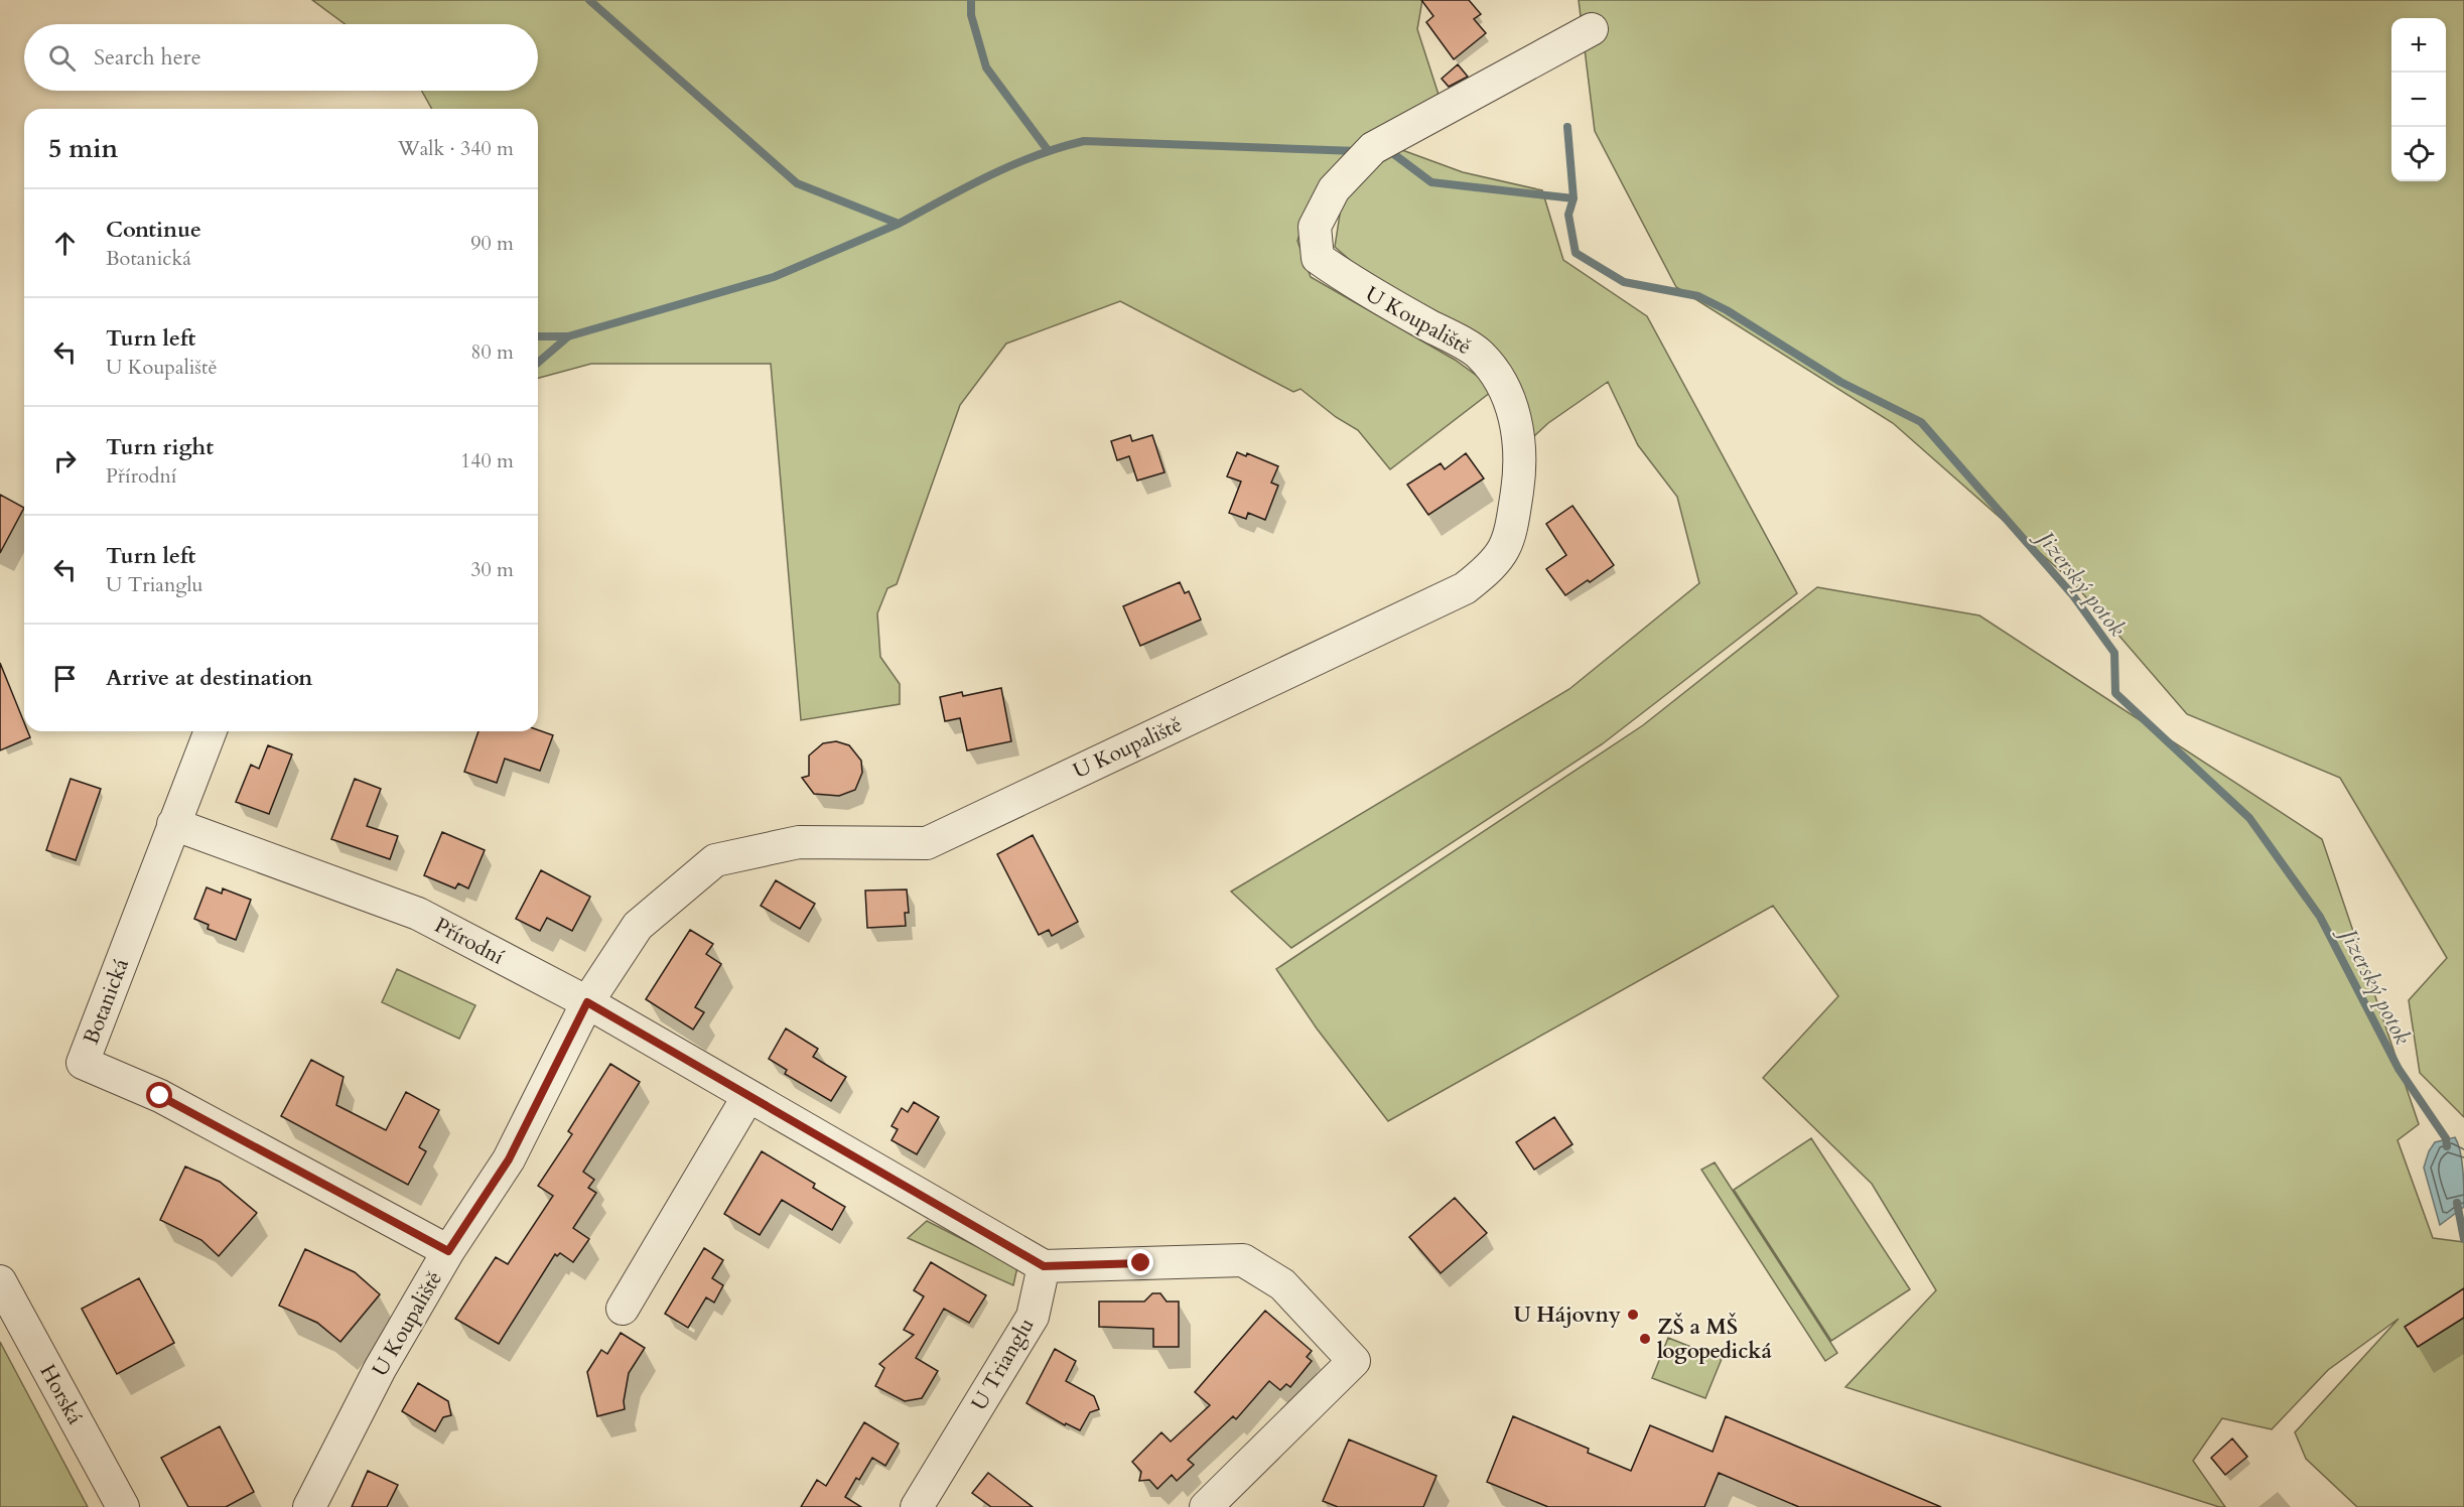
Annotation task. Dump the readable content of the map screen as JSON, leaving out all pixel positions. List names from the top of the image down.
{
  "streets": {
    "street": [
      "U Koupaliště",
      "Přírodní",
      "Botanická",
      "U Trianglu",
      "Horská"
    ]
  },
  "crossings": [
    ["U Koupaliště", "Přírodní"],
    ["U Koupaliště", "Botanická"],
    ["Přírodní", "Botanická"],
    ["Přírodní", "U Trianglu"]
  ],
  "water": ["Jizerský potok"],
  "places": ["U Hájovny", "ZŠ a MŠ logopedická"],
  "page": {
    "map_buttons": ["+", "−"],
    "search": "Search here",
    "heading": ["5 min", "Walk · 340 m"],
    "list": [
      ["Continue", "Botanická", "90 m"],
      ["Turn left", "U Koupaliště", "80 m"],
      ["Turn right", "Přírodní", "140 m"],
      ["Turn left", "U Trianglu", "30 m"],
      "Arrive at destination"
    ]
  }
}
